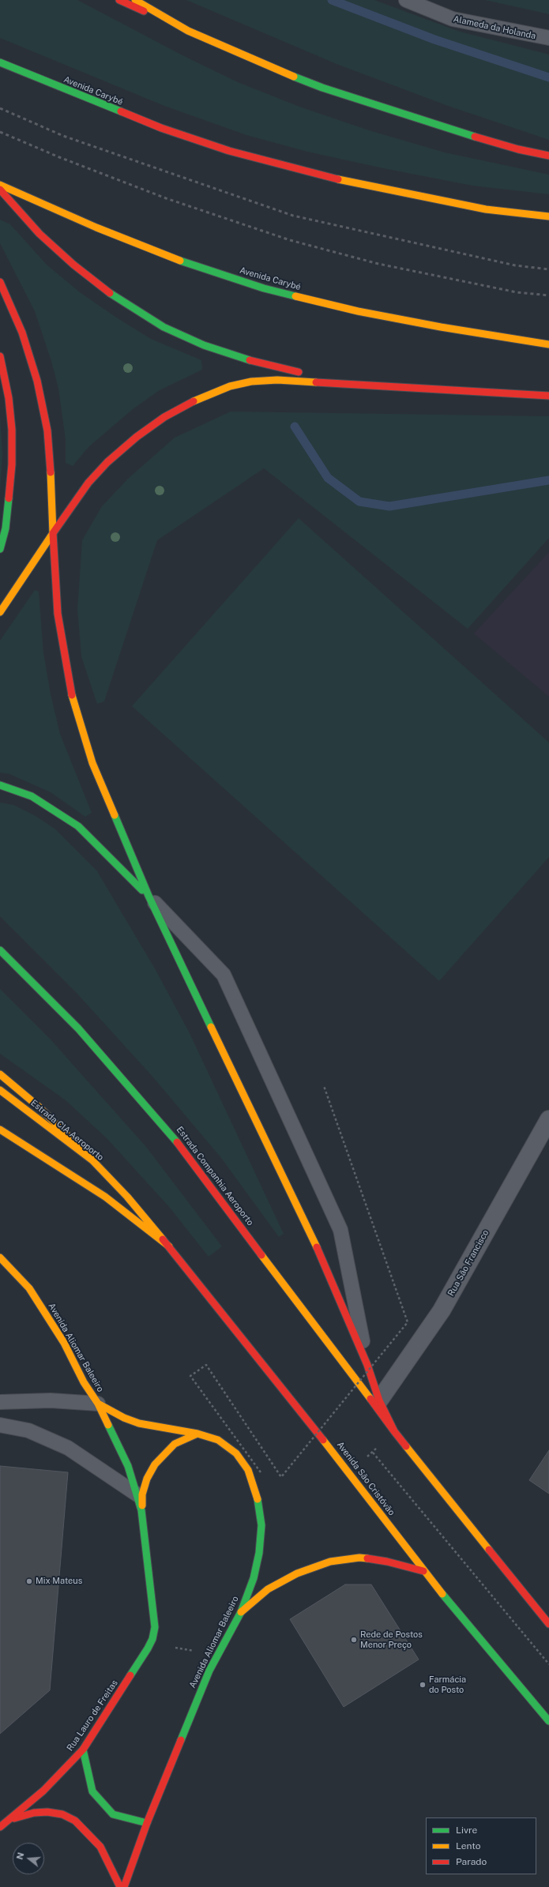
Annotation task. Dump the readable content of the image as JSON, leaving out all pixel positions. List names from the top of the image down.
{
  "streets": {
    "main road": [
      "Avenida Carybé",
      "Estrada CIA Aeroporto",
      "Estrada Companhia Aeroporto",
      "Avenida Aliomar Baleeiro",
      "Avenida São Cristóvão",
      "Rua Lauro de Freitas"
    ],
    "street": ["Rua São Francisco"],
    "lane": ["Alameda da Holanda"]
  },
  "crossings": [
    ["Estrada CIA Aeroporto", "Avenida São Cristóvão"],
    ["Avenida Aliomar Baleeiro", "Rua Lauro de Freitas"]
  ],
  "places": ["Mix Mateus", "Rede de Postos Menor Preço", "Farmácia do Posto"],
  "legend": ["Livre", "Lento", "Parado"],
  "north": "left"
}
